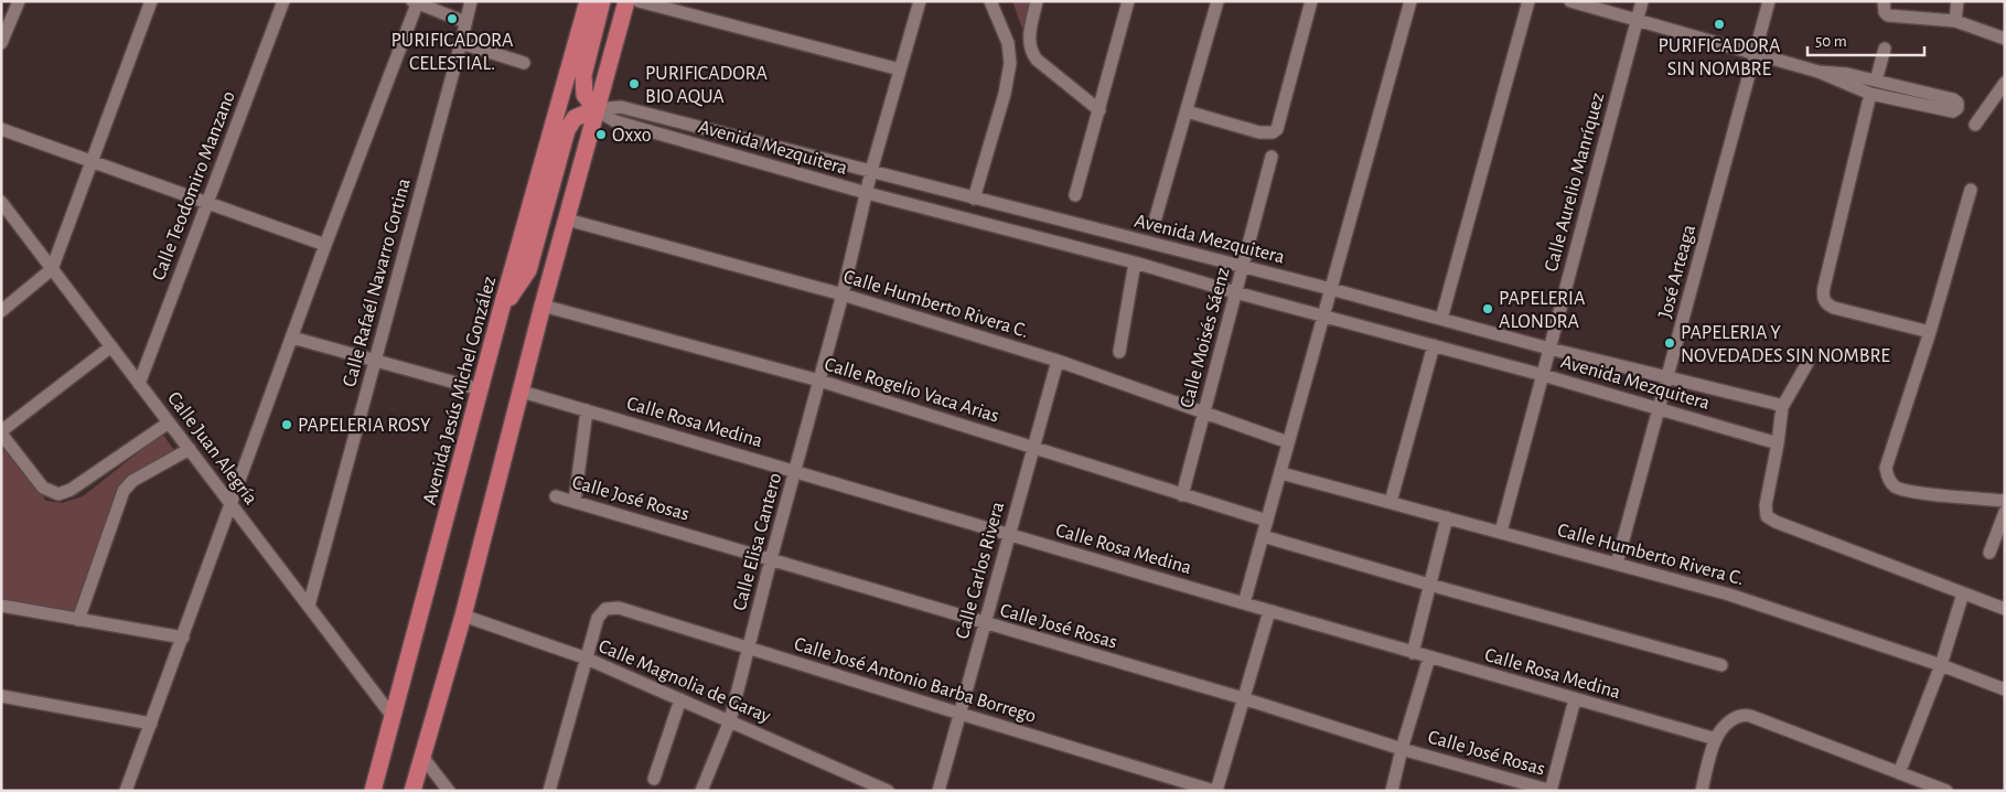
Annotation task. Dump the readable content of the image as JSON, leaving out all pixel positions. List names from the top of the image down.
{
  "streets": {
    "main road": ["Avenida Jesús Michel González"],
    "street": [
      "Avenida Mezquitera",
      "Calle Aurelio Manríquez",
      "Calle Teodomiro Manzano",
      "José Arteaga",
      "Calle Rafaél Navarro Cortina",
      "Calle Humberto Rivera C.",
      "Calle Moisés Sáenz",
      "Calle Rogelio Vaca Arias",
      "Calle Rosa Medina",
      "Calle Juan Alegría",
      "Calle José Rosas",
      "Calle Elisa Cantero",
      "Calle Carlos Rivera",
      "Calle José Antonio Barba Borrego",
      "Calle Magnolia de Garay"
    ]
  },
  "crossings": [
    ["Avenida Mezquitera", "Calle Aurelio Manríquez"],
    ["Avenida Mezquitera", "José Arteaga"],
    ["Avenida Mezquitera", "Calle Moisés Sáenz"],
    ["Avenida Mezquitera", "Calle Elisa Cantero"],
    ["Calle Aurelio Manríquez", "Calle Humberto Rivera C."],
    ["Calle Teodomiro Manzano", "Calle Juan Alegría"],
    ["José Arteaga", "Calle Humberto Rivera C."],
    ["Calle Rafaél Navarro Cortina", "Calle Juan Alegría"],
    ["Calle Humberto Rivera C.", "Calle Moisés Sáenz"],
    ["Calle Humberto Rivera C.", "Calle Elisa Cantero"],
    ["Calle Humberto Rivera C.", "Calle Carlos Rivera"],
    ["Calle Moisés Sáenz", "Calle Rogelio Vaca Arias"],
    ["Calle Rogelio Vaca Arias", "Calle Elisa Cantero"],
    ["Calle Rogelio Vaca Arias", "Calle Carlos Rivera"],
    ["Avenida Jesús Michel González", "Calle Juan Alegría"],
    ["Calle Rosa Medina", "Calle Elisa Cantero"],
    ["Calle Rosa Medina", "Calle Carlos Rivera"],
    ["Calle José Rosas", "Calle Elisa Cantero"],
    ["Calle José Rosas", "Calle Carlos Rivera"],
    ["Calle Elisa Cantero", "Calle José Antonio Barba Borrego"],
    ["Calle Elisa Cantero", "Calle Magnolia de Garay"],
    ["Calle Carlos Rivera", "Calle José Antonio Barba Borrego"],
    ["Calle José Antonio Barba Borrego", "Calle Magnolia de Garay"]
  ],
  "places": [
    "PURIFICADORA CELESTIAL.",
    "PURIFICADORA SIN NOMBRE",
    "PURIFICADORA BIO AQUA",
    "Oxxo",
    "PAPELERIA ALONDRA",
    "PAPELERIA Y NOVEDADES SIN NOMBRE",
    "PAPELERIA ROSY"
  ],
  "scale_bar": "50 m"
}
